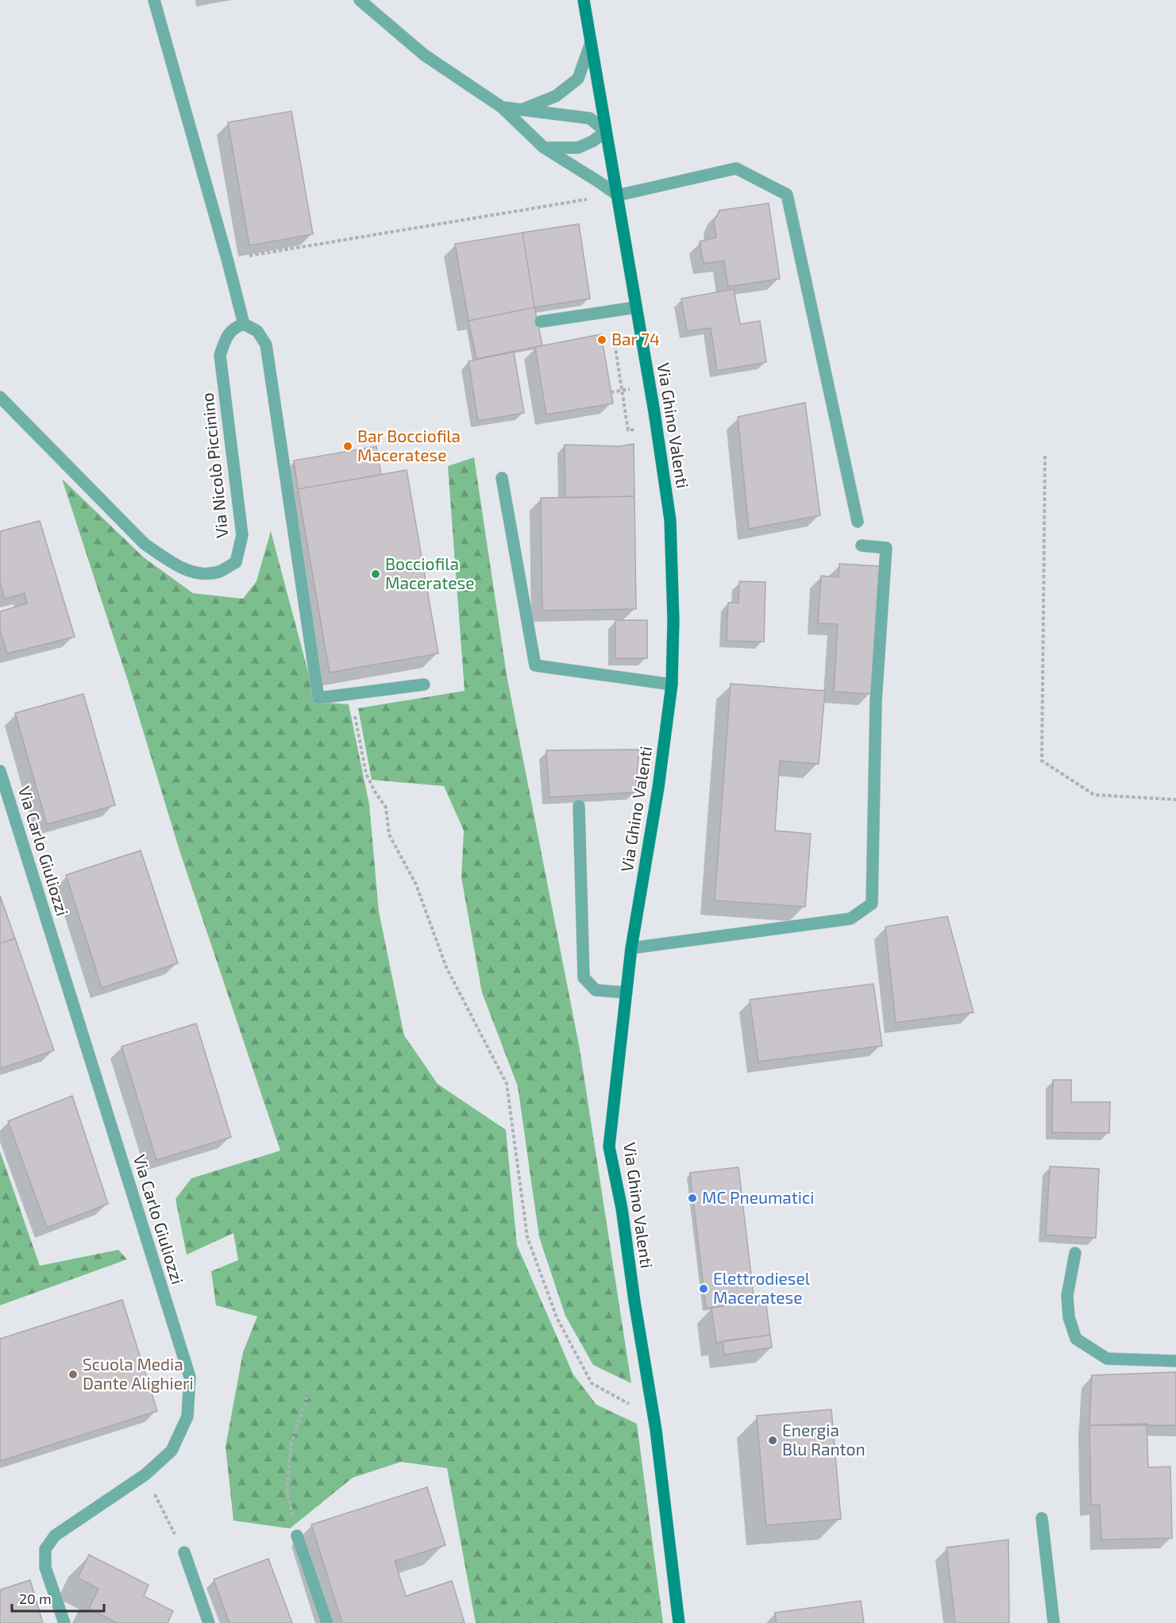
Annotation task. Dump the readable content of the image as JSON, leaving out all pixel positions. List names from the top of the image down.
{
  "streets": {
    "main road": ["Via Ghino Valenti"],
    "street": ["Via Nicolò Piccinino", "Via Carlo Giuliozzi"]
  },
  "places": [
    "Bar 74",
    "Bar Bocciofila Maceratese",
    "Bocciofila Maceratese",
    "MC Pneumatici",
    "Elettrodiesel Maceratese",
    "Scuola Media Dante Alighieri",
    "Energia Blu Ranton"
  ],
  "scale_bar": "20 m"
}
